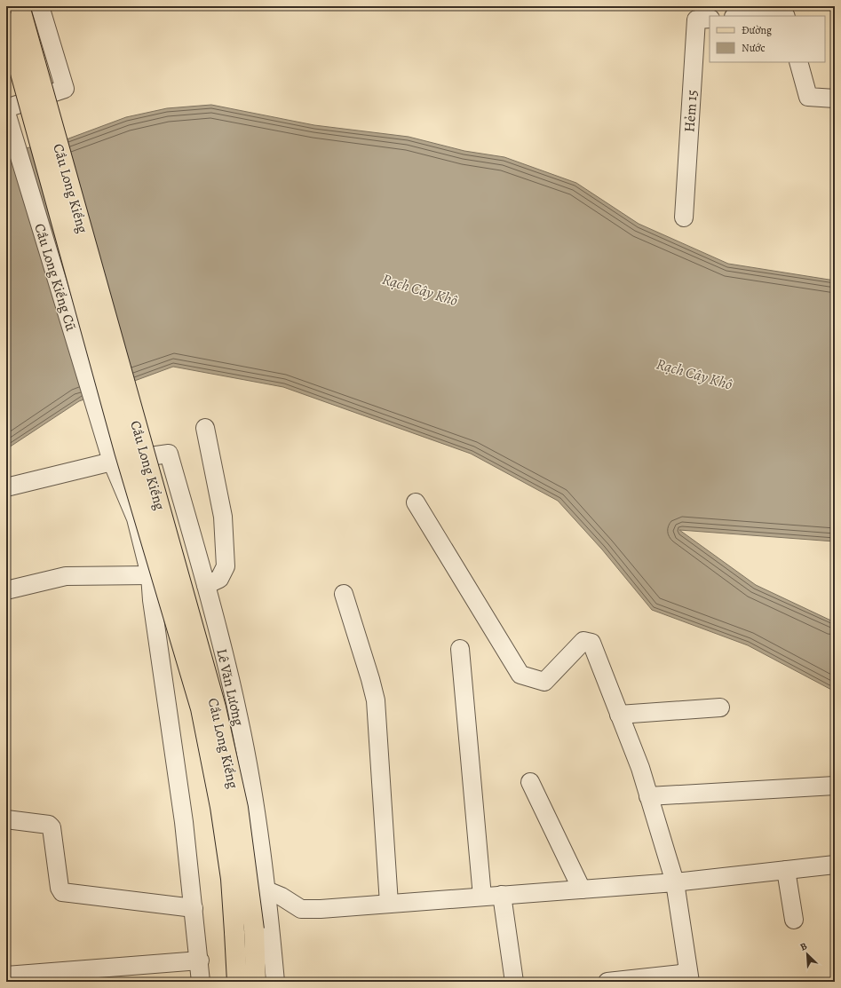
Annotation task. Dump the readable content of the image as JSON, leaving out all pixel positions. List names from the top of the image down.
{
  "streets": {
    "main road": ["Cầu Long Kiểng"],
    "street": ["Hẻm 15", "Cầu Long Kiểng Cũ", "Lê Văn Lương"]
  },
  "crossings": [
    ["Cầu Long Kiểng Cũ", "Lê Văn Lương"]
  ],
  "water": ["Rạch Cây Khô"],
  "legend": ["Đường", "Nước"],
  "north": "top left"
}
